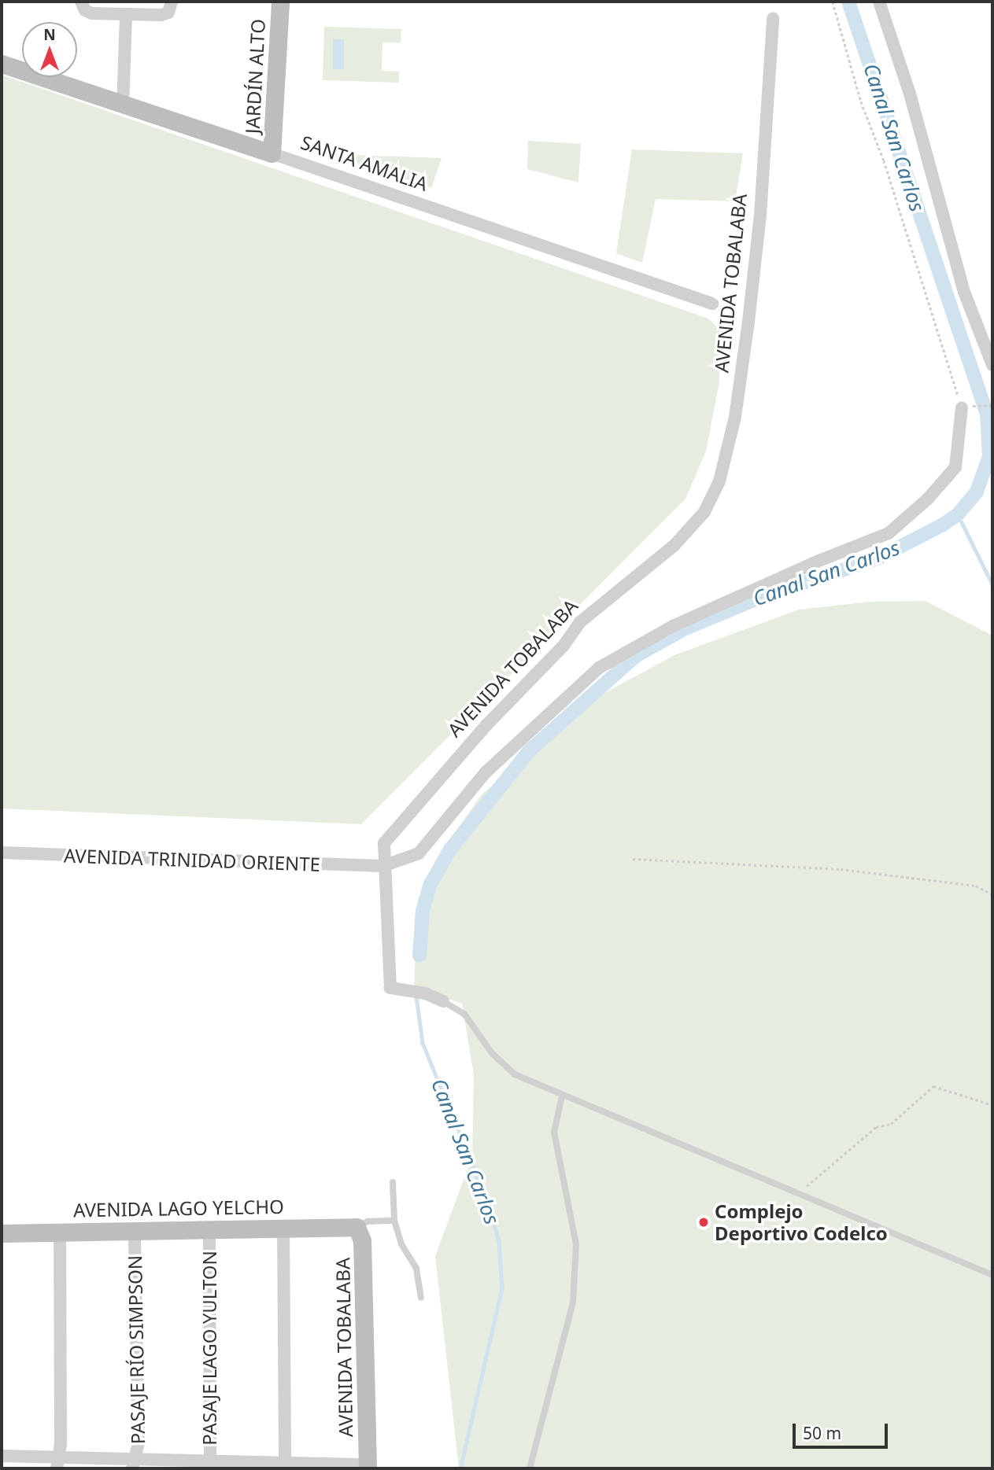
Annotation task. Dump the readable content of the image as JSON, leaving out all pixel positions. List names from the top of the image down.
{
  "streets": {
    "street": [
      "JARDÍN ALTO",
      "SANTA AMALIA",
      "AVENIDA TOBALABA",
      "AVENIDA TRINIDAD ORIENTE",
      "AVENIDA LAGO YELCHO",
      "PASAJE LAGO YULTON",
      "PASAJE RÍO SIMPSON"
    ]
  },
  "crossings": [
    ["JARDÍN ALTO", "SANTA AMALIA"],
    ["AVENIDA TOBALABA", "AVENIDA TRINIDAD ORIENTE"],
    ["AVENIDA TOBALABA", "AVENIDA LAGO YELCHO"],
    ["AVENIDA LAGO YELCHO", "PASAJE LAGO YULTON"],
    ["AVENIDA LAGO YELCHO", "PASAJE RÍO SIMPSON"]
  ],
  "water": ["Canal San Carlos"],
  "places": ["Complejo Deportivo Codelco"],
  "scale_bar": "50 m",
  "north": "top"
}
